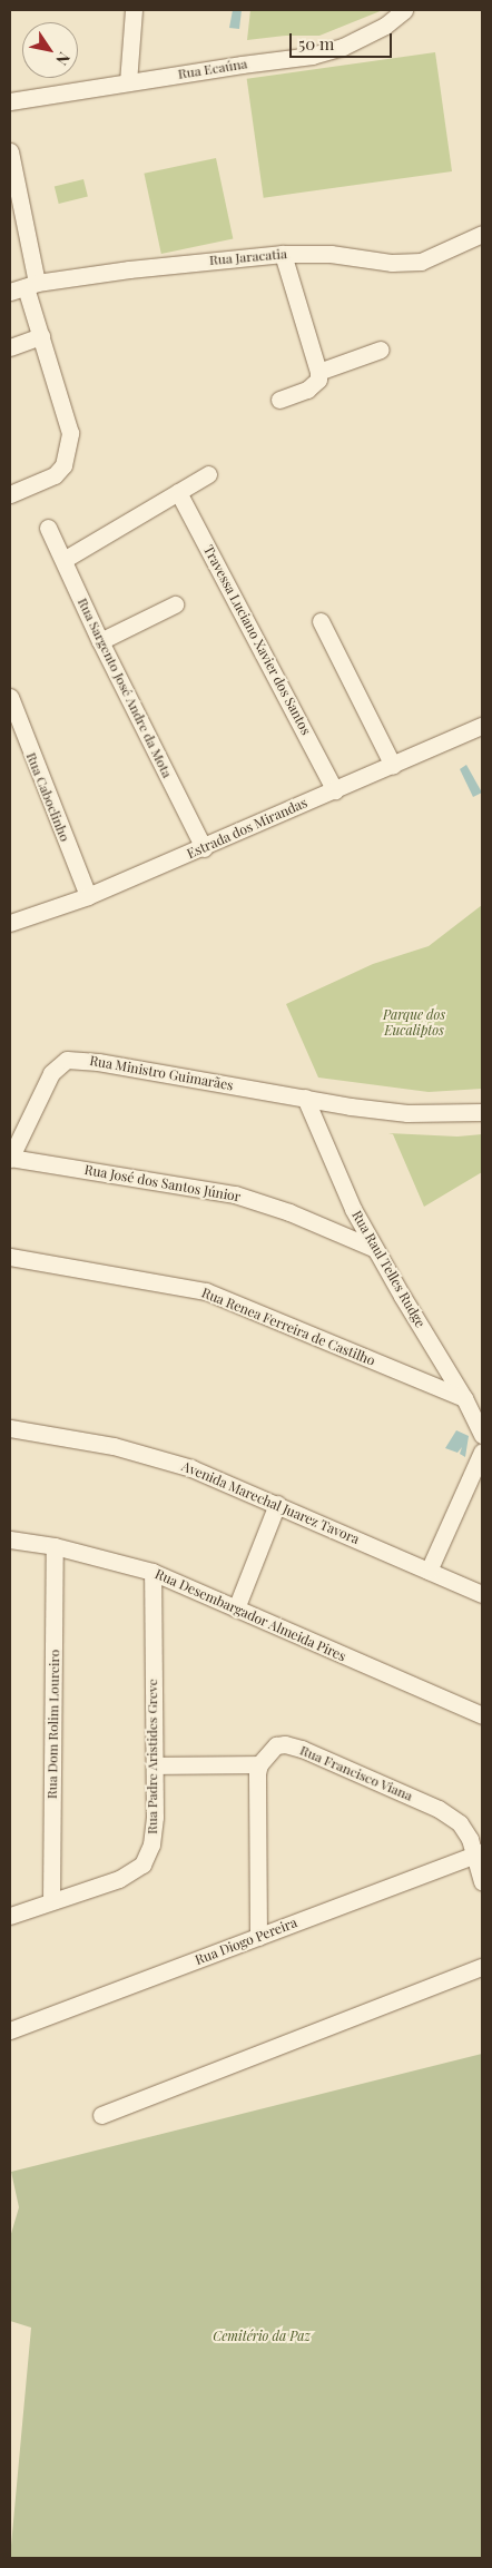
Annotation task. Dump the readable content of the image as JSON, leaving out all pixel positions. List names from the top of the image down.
{
  "streets": {
    "street": [
      "Rua Ecaúna",
      "Rua Jaracatia",
      "Travessa Luciano Xavier dos Santos",
      "Rua Sargento José Andre da Mota",
      "Rua Caboclinho",
      "Estrada dos Mirandas",
      "Rua Ministro Guimarães",
      "Rua José dos Santos Júnior",
      "Rua Raul Telles Rudge",
      "Rua Renea Ferreira de Castilho",
      "Avenida Marechal Juarez Tavora",
      "Rua Desembargador Almeida Pires",
      "Rua Dom Rolim Loureiro",
      "Rua Padre Aristides Greve",
      "Rua Francisco Viana",
      "Rua Diogo Pereira"
    ]
  },
  "crossings": [
    ["Travessa Luciano Xavier dos Santos", "Estrada dos Mirandas"],
    ["Rua Sargento José Andre da Mota", "Estrada dos Mirandas"],
    ["Rua Caboclinho", "Estrada dos Mirandas"],
    ["Rua Ministro Guimarães", "Rua José dos Santos Júnior"],
    ["Rua Ministro Guimarães", "Rua Raul Telles Rudge"],
    ["Rua José dos Santos Júnior", "Rua Raul Telles Rudge"],
    ["Rua Raul Telles Rudge", "Rua Renea Ferreira de Castilho"],
    ["Rua Desembargador Almeida Pires", "Rua Dom Rolim Loureiro"],
    ["Rua Desembargador Almeida Pires", "Rua Padre Aristides Greve"],
    ["Rua Dom Rolim Loureiro", "Rua Padre Aristides Greve"],
    ["Rua Francisco Viana", "Rua Diogo Pereira"]
  ],
  "parks": ["Parque dos Eucaliptos", "Cemitério da Paz"],
  "scale_bar": "50 m",
  "north": "bottom right"
}
